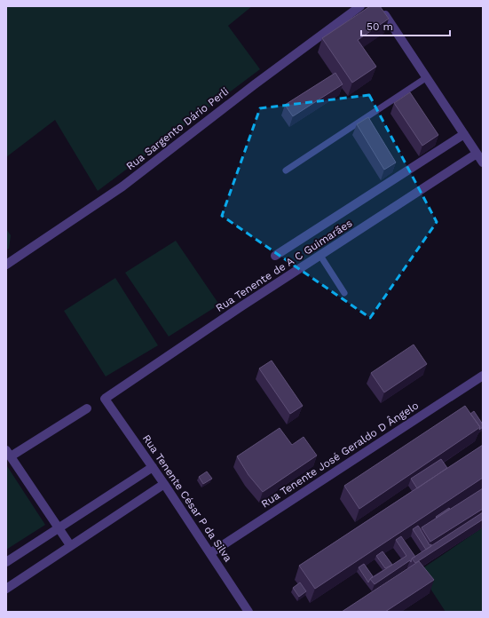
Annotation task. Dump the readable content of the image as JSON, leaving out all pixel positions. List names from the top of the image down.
{
  "streets": {
    "street": [
      "Rua Sargento Dário Perli",
      "Rua Tenente de A C Guimarães",
      "Rua Tenente José Geraldo D Ângelo",
      "Rua Tenente César P da Silva"
    ]
  },
  "crossings": [
    ["Rua Tenente de A C Guimarães", "Rua Tenente César P da Silva"],
    ["Rua Tenente José Geraldo D Ângelo", "Rua Tenente César P da Silva"]
  ],
  "scale_bar": "50 m"
}
